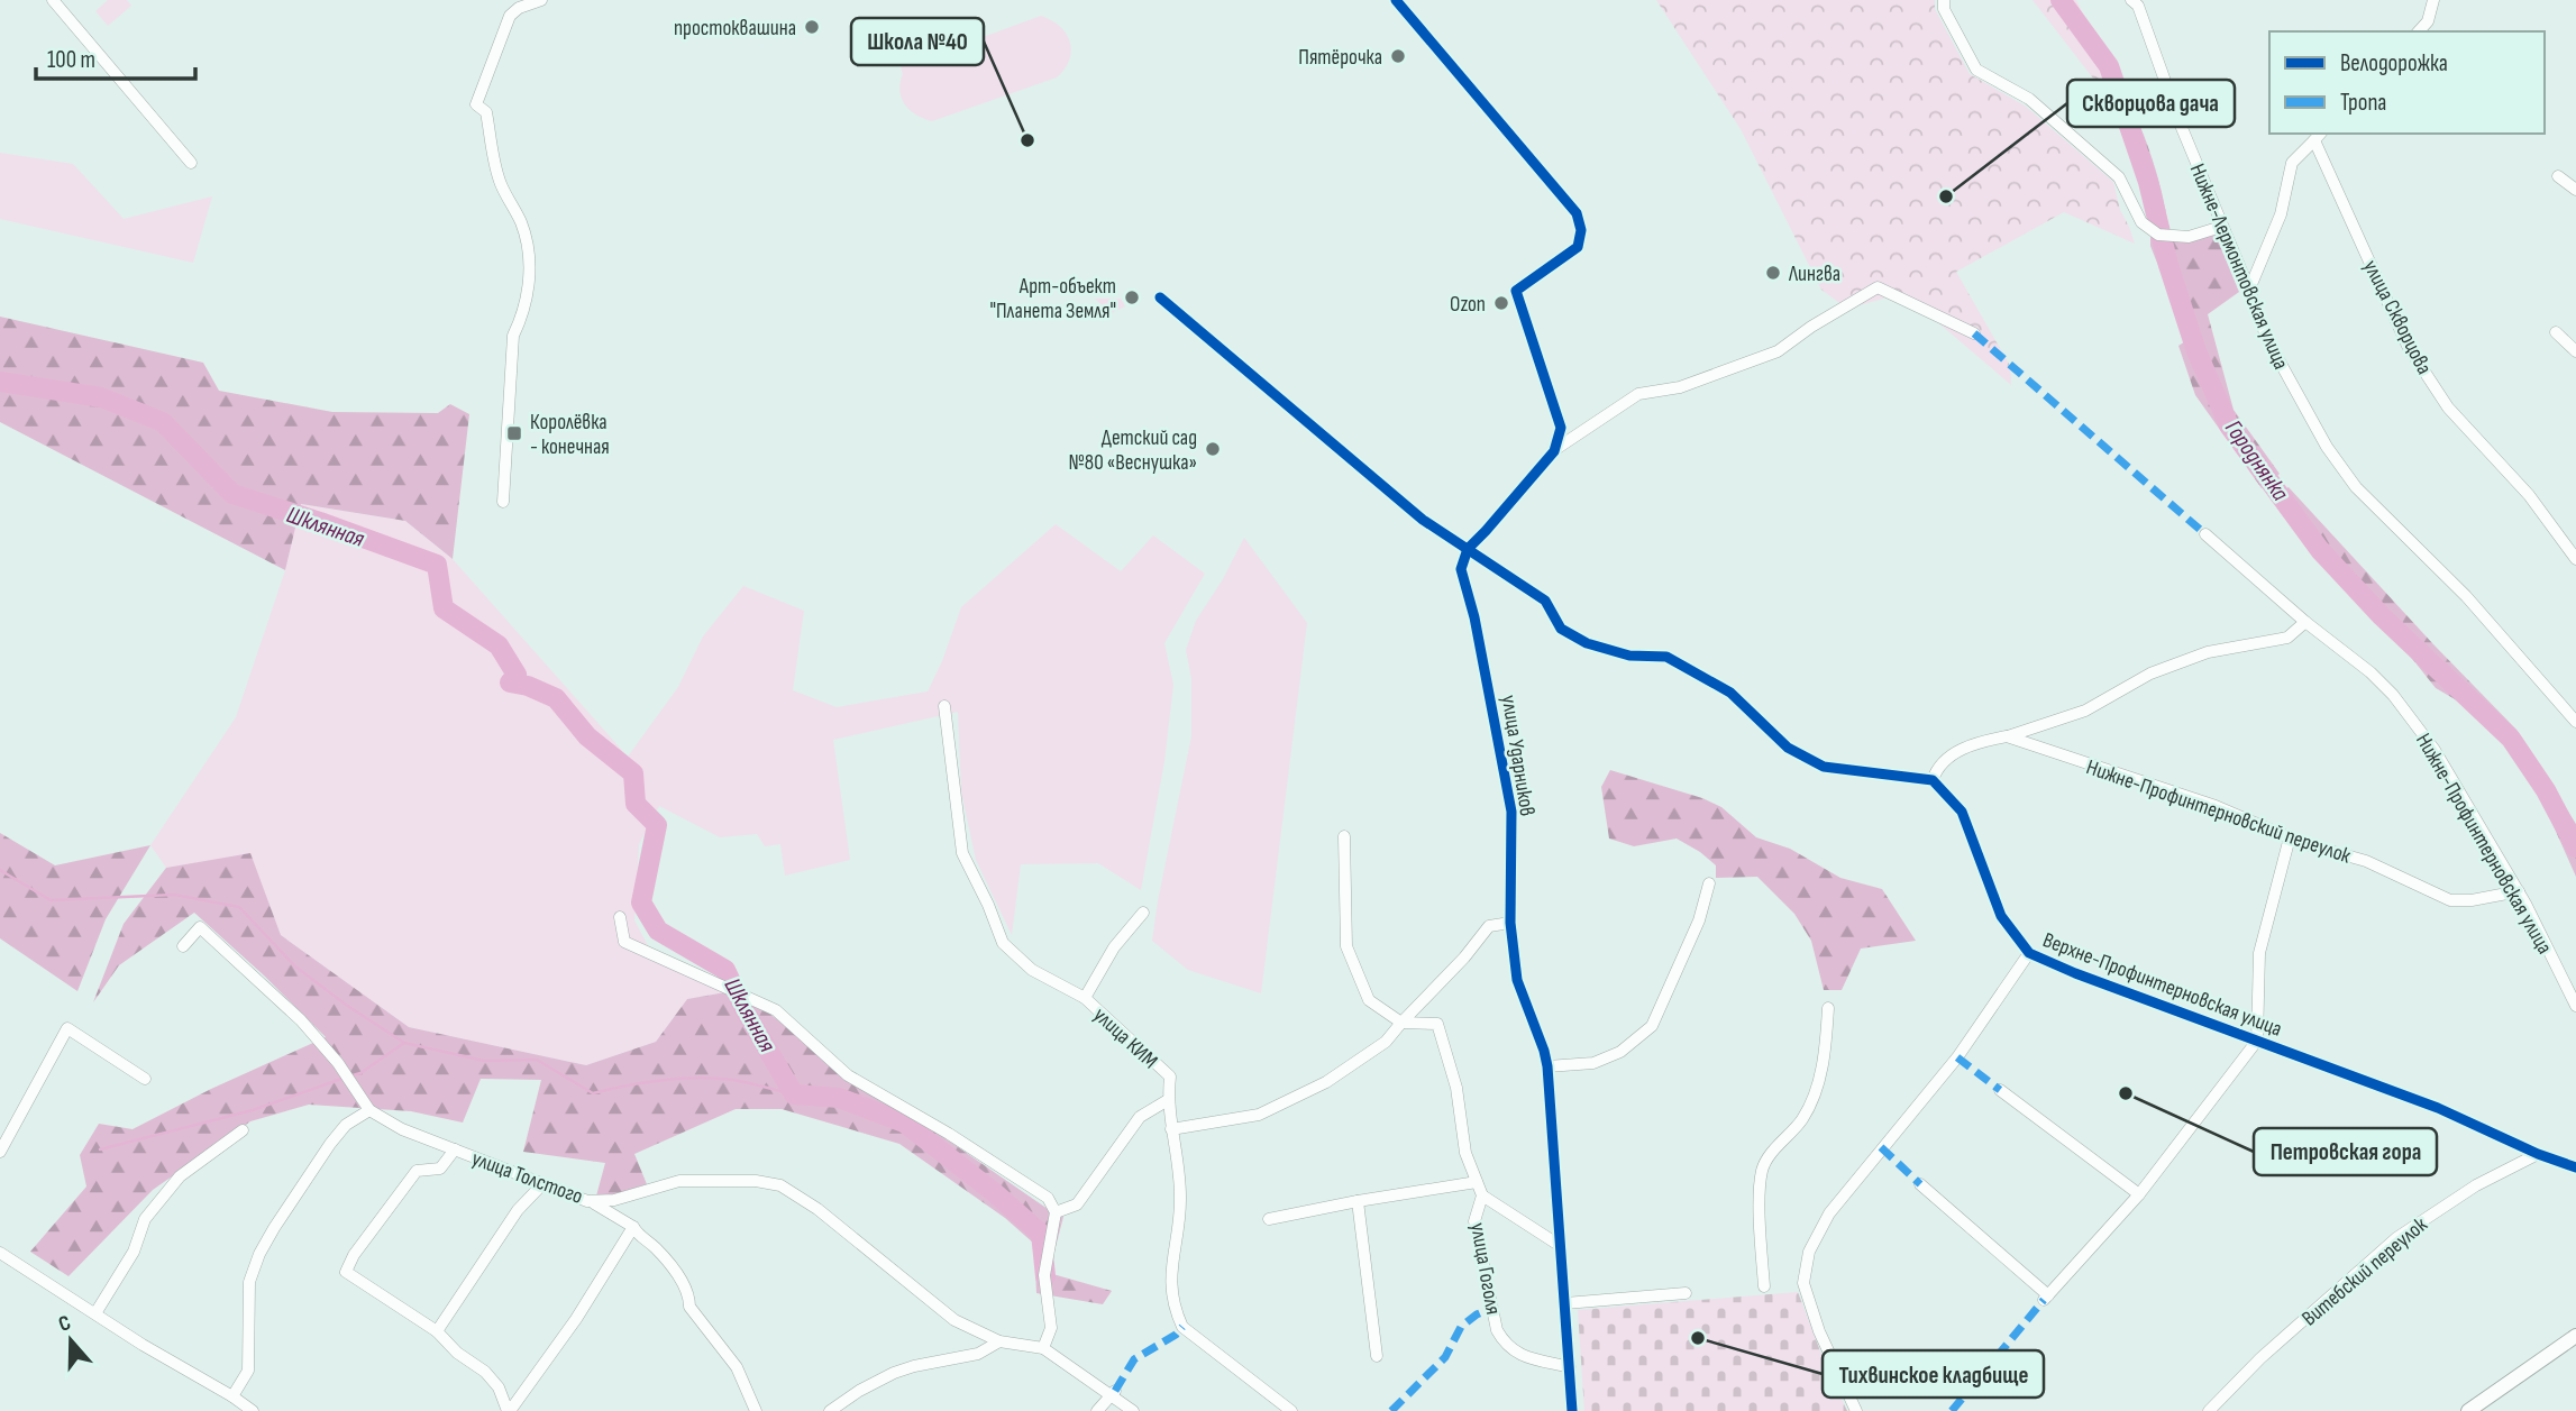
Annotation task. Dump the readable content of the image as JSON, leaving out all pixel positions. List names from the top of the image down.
{
  "streets": {
    "street": [
      "Нижне-Лермонтовская улица",
      "улица Скворцова",
      "улица Ударников",
      "Нижне-Профинтерновский переулок",
      "Нижне-Профинтерновская улица",
      "Верхне-Профинтерновская улица",
      "улица КИМ",
      "улица Толстого",
      "улица Гоголя",
      "Витебский переулок"
    ]
  },
  "crossings": [
    ["улица Ударников", "улица Гоголя"],
    ["Нижне-Профинтерновский переулок", "Нижне-Профинтерновская улица"],
    ["Верхне-Профинтерновская улица", "Витебский переулок"]
  ],
  "water": ["Городнянка", "Шклянная"],
  "places": {
    "other": [
      "простоквашина",
      "Пятёрочка",
      "Школа №40",
      "Скворцова дача",
      "Лингва",
      "Арт-объект \"Планета Земля\"",
      "Ozon",
      "Детский сад №80 «Веснушка»",
      "Петровская гора",
      "Тихвинское кладбище"
    ],
    "transit": ["Королёвка - конечная"]
  },
  "legend": ["Велодорожка", "Тропа"],
  "scale_bar": "100 m",
  "north": "top"
}
